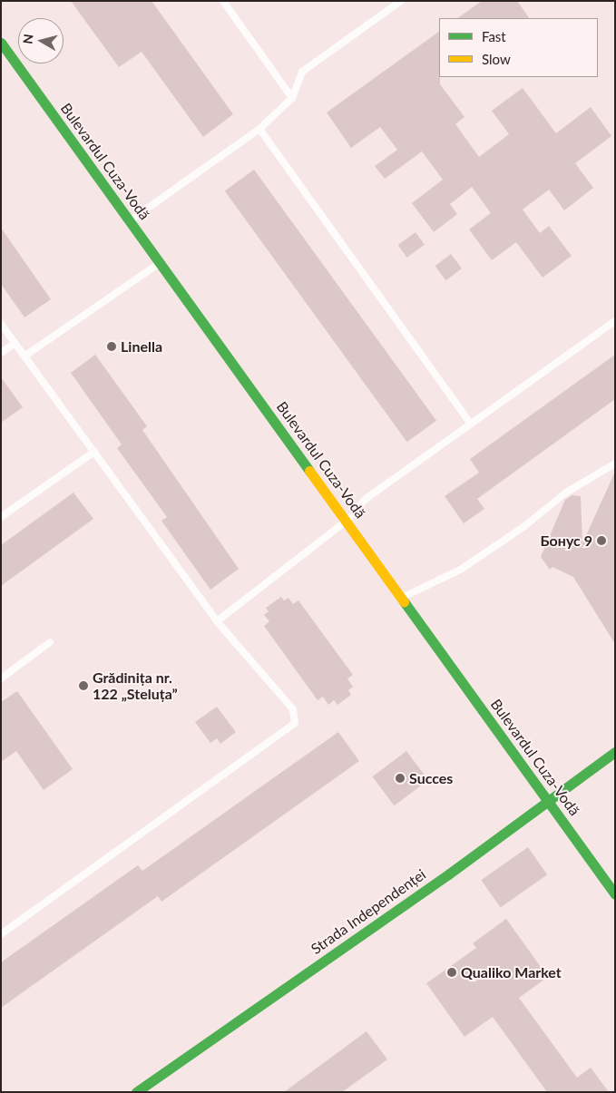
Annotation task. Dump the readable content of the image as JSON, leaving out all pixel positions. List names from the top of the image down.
{
  "streets": {
    "main road": ["Bulevardul Cuza-Vodă", "Strada Independenței"]
  },
  "crossings": [
    ["Bulevardul Cuza-Vodă", "Strada Independenței"]
  ],
  "places": [
    "Linella",
    "Бонус 9",
    "Grădinița nr. 122 „Steluța”",
    "Succes",
    "Qualiko Market"
  ],
  "legend": ["Fast", "Slow"],
  "north": "left"
}
